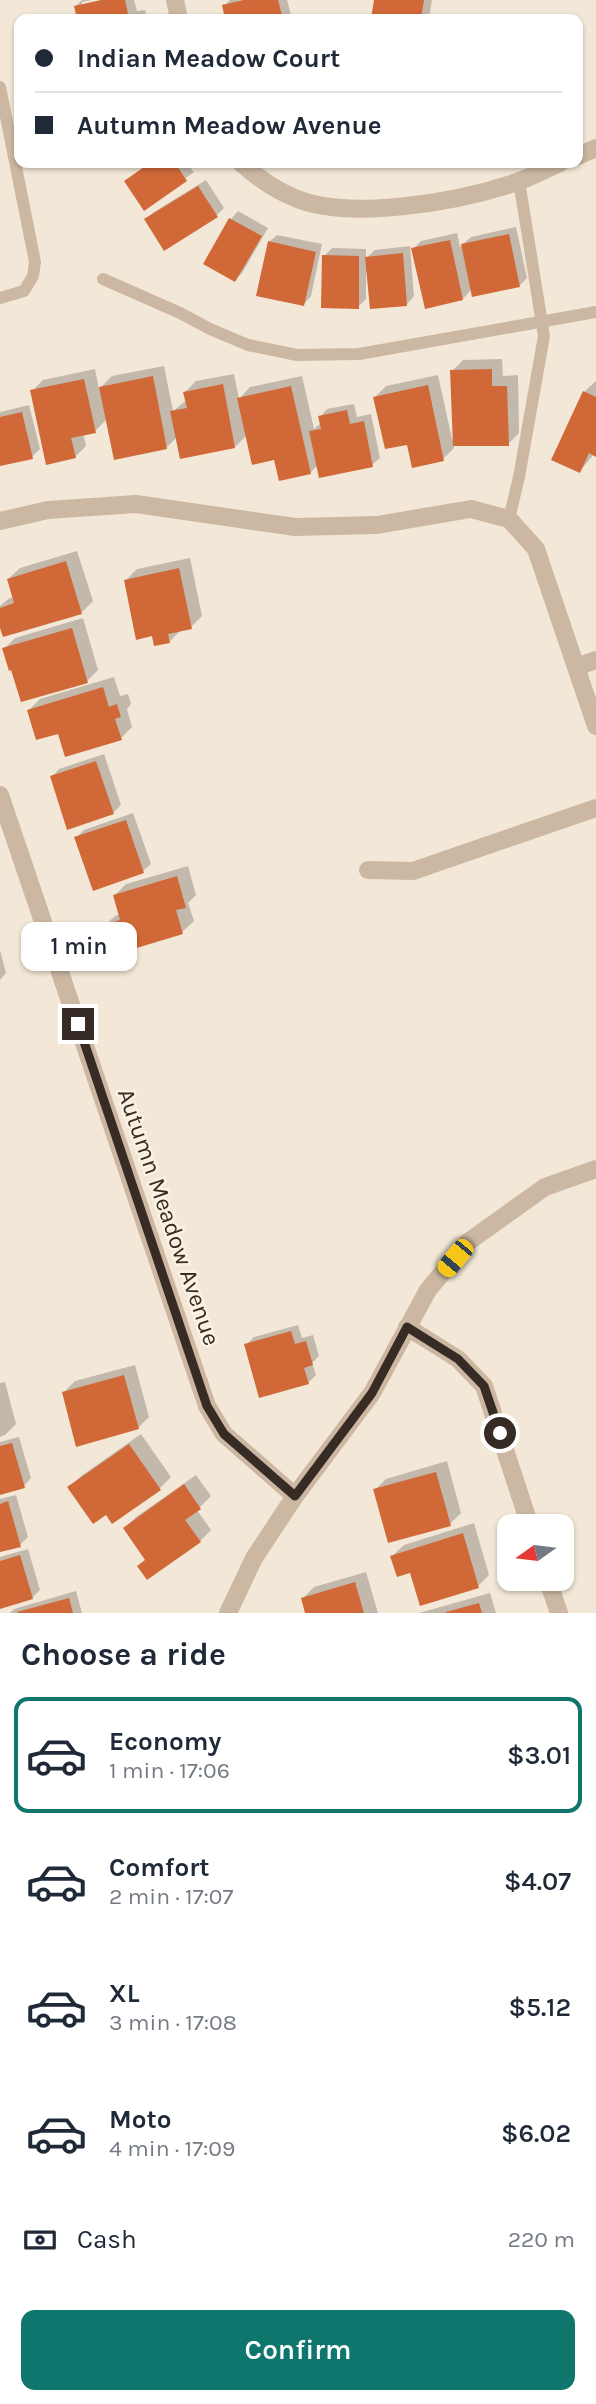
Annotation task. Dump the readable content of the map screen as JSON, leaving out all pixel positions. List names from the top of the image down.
{
  "streets": {
    "street": ["Autumn Meadow Avenue"]
  },
  "north": "left",
  "page": {
    "banner": ["Indian Meadow Court", "Autumn Meadow Avenue"],
    "bubble": "1 min",
    "heading": "Choose a ride",
    "list": [
      {
        "name": "Economy",
        "note": "1 min · 17:06",
        "value": "$3.01"
      },
      {
        "name": "Comfort",
        "note": "2 min · 17:07",
        "value": "$4.07"
      },
      {
        "name": "XL",
        "note": "3 min · 17:08",
        "value": "$5.12"
      },
      {
        "name": "Moto",
        "note": "4 min · 17:09",
        "value": "$6.02"
      }
    ],
    "pay": ["Cash", "220 m"],
    "buttons": "Confirm"
  }
}
